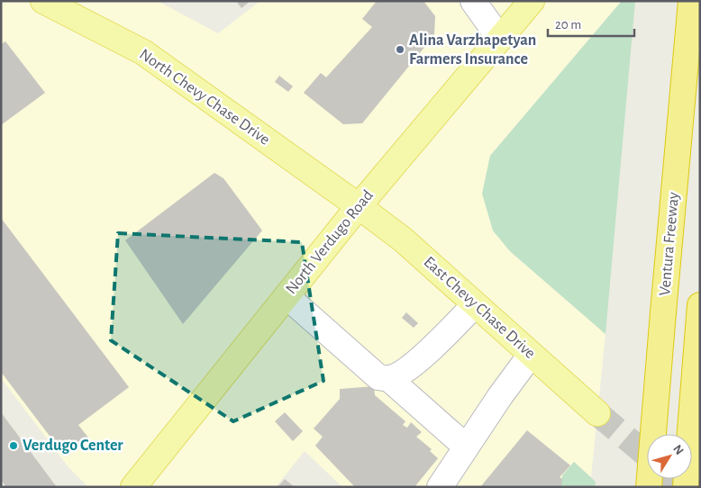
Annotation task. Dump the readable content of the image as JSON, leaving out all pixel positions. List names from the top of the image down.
{
  "streets": {
    "highway": ["Ventura Freeway"],
    "main road": ["North Chevy Chase Drive", "North Verdugo Road", "East Chevy Chase Drive"]
  },
  "crossings": [
    ["North Chevy Chase Drive", "North Verdugo Road"],
    ["North Chevy Chase Drive", "East Chevy Chase Drive"],
    ["North Verdugo Road", "East Chevy Chase Drive"]
  ],
  "places": ["Alina Varzhapetyan Farmers Insurance", "Verdugo Center"],
  "scale_bar": "20 m",
  "north": "top right"
}
